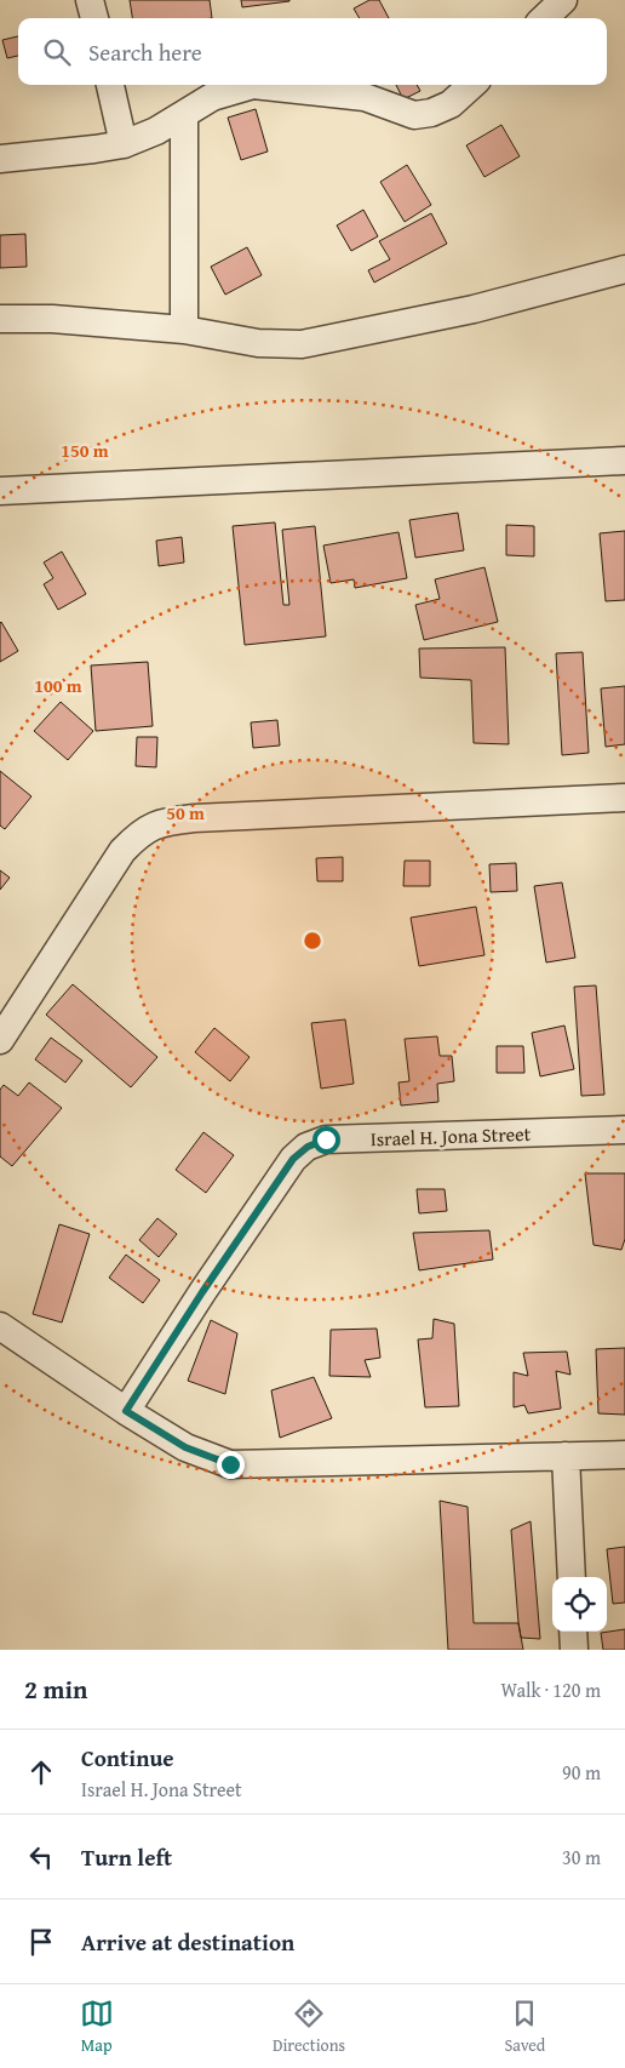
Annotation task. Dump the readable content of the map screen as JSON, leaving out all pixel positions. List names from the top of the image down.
{
  "streets": {
    "street": ["Israel H. Jona Street"]
  },
  "page": {
    "search": "Search here",
    "heading": ["2 min", "Walk · 120 m"],
    "list": [
      ["Continue", "Israel H. Jona Street", "90 m"],
      ["Turn left", "30 m"],
      "Arrive at destination"
    ],
    "nav": ["Map", "Directions", "Saved"]
  },
  "rings": ["150 m", "100 m", "50 m"]
}
